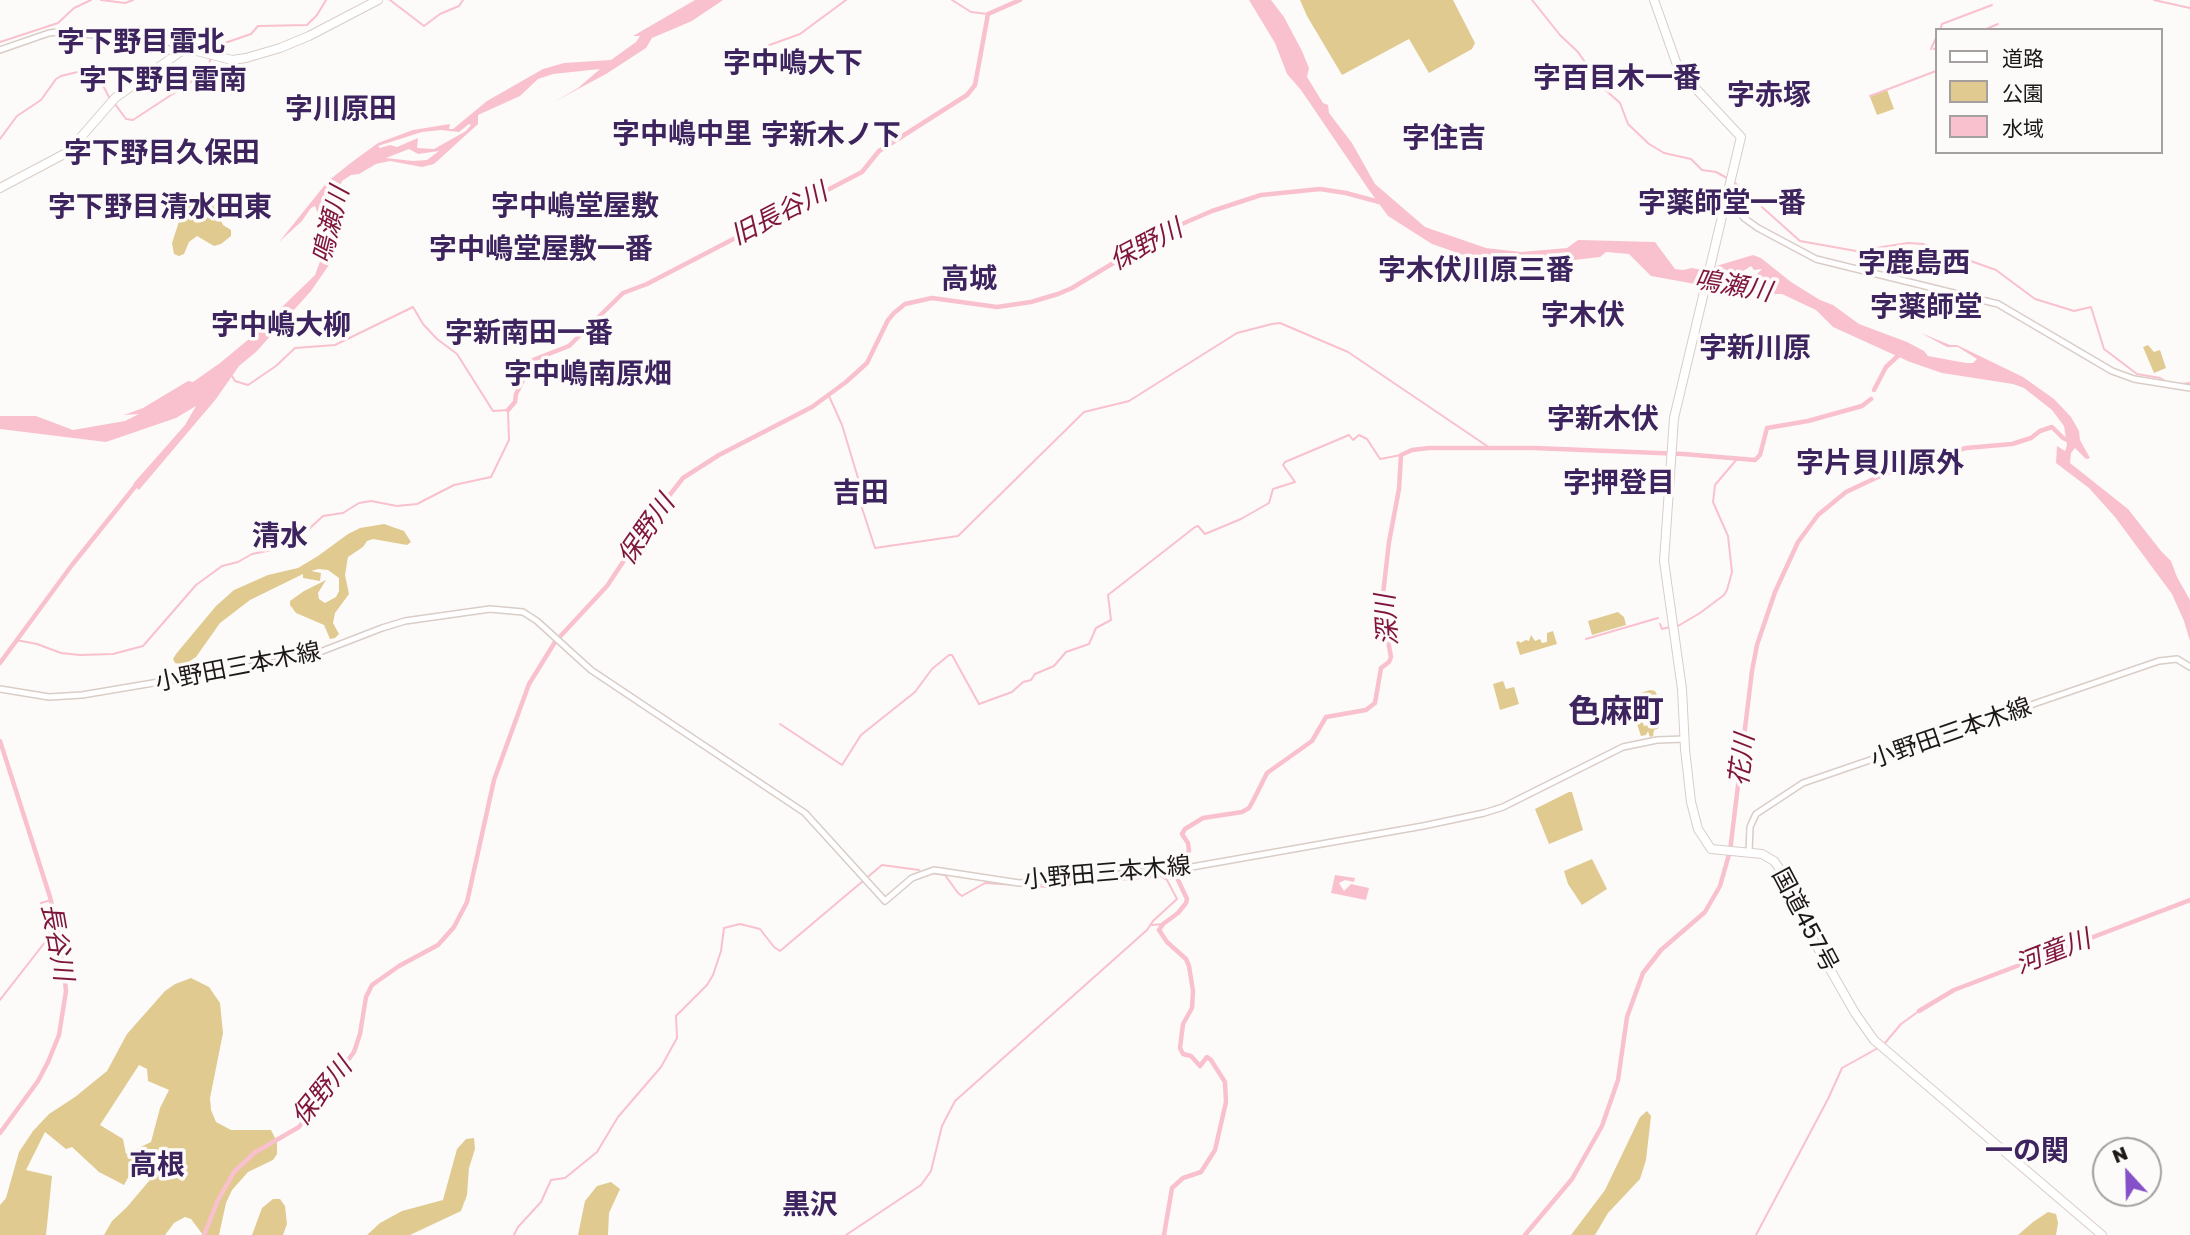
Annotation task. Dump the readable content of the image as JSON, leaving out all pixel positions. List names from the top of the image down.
{
  "streets": {
    "highway": ["国道457号"],
    "main road": ["小野田三本木線"]
  },
  "crossings": [
    ["小野田三本木線", "国道457号"]
  ],
  "districts": [
    "字下野目雷北",
    "字中嶋大下",
    "字百目木一番",
    "字下野目雷南",
    "字赤塚",
    "字川原田",
    "字中嶋中里",
    "字新木ノ下",
    "字住吉",
    "字下野目久保田",
    "字薬師堂一番",
    "字中嶋堂屋敷",
    "字下野目清水田東",
    "字中嶋堂屋敷一番",
    "字鹿島西",
    "字木伏川原三番",
    "高城",
    "字薬師堂",
    "字木伏",
    "字中嶋大柳",
    "字新南田一番",
    "字新川原",
    "字中嶋南原畑",
    "字新木伏",
    "字片貝川原外",
    "字押登目",
    "吉田",
    "清水",
    "色麻町",
    "一の関",
    "高根",
    "黒沢"
  ],
  "water": [
    "旧長谷川",
    "鳴瀬川",
    "保野川",
    "深川",
    "花川",
    "長谷川",
    "河童川"
  ],
  "legend": ["道路", "公園", "水域"],
  "north": "top"
}
